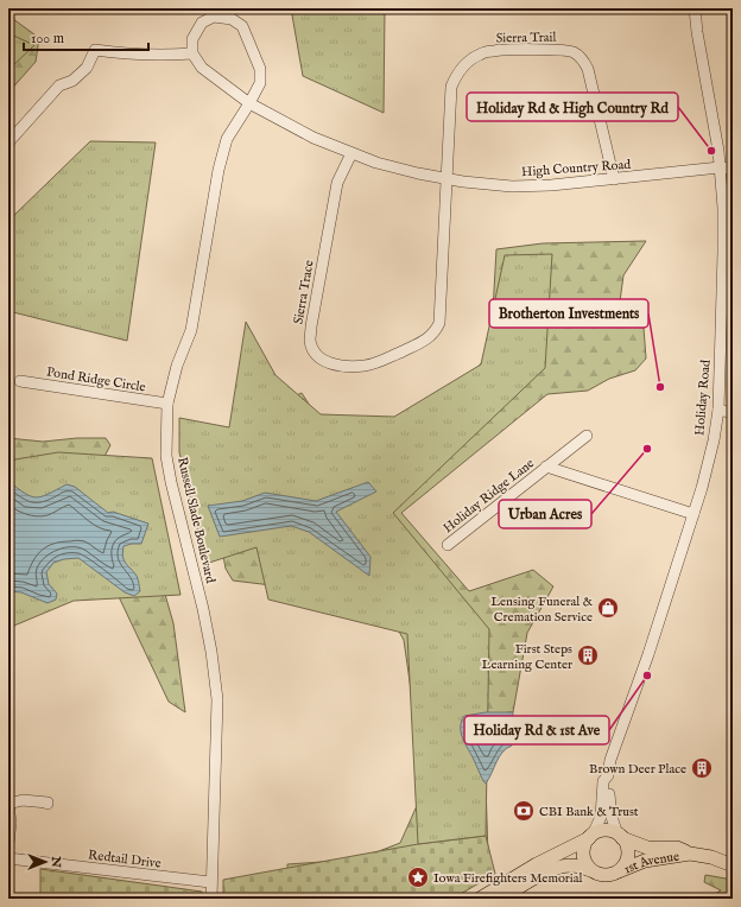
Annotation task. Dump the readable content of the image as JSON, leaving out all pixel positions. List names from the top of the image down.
{
  "streets": {
    "main road": ["1st Avenue"],
    "street": [
      "Sierra Trail",
      "High Country Road",
      "Sierra Trace",
      "Pond Ridge Circle",
      "Holiday Road",
      "Holiday Ridge Lane",
      "Russell Slade Boulevard",
      "Redtail Drive"
    ]
  },
  "crossings": [
    ["Sierra Trail", "High Country Road"],
    ["Sierra Trail", "Sierra Trace"],
    ["High Country Road", "Sierra Trace"],
    ["High Country Road", "Holiday Road"],
    ["High Country Road", "Russell Slade Boulevard"],
    ["Pond Ridge Circle", "Russell Slade Boulevard"],
    ["Holiday Road", "Holiday Ridge Lane"],
    ["Holiday Road", "1st Avenue"],
    ["Russell Slade Boulevard", "Redtail Drive"]
  ],
  "places": {
    "other": [
      "Holiday Rd & High Country Rd",
      "Brotherton Investments",
      "Urban Acres",
      "Holiday Rd & 1st Ave"
    ],
    "shop": ["Lensing Funeral & Cremation Service"],
    "building": ["First Steps Learning Center", "Brown Deer Place"],
    "bank": ["CBI Bank & Trust"],
    "place": ["Iowa Firefighters Memorial"]
  },
  "scale_bar": "100 m",
  "north": "right"
}
